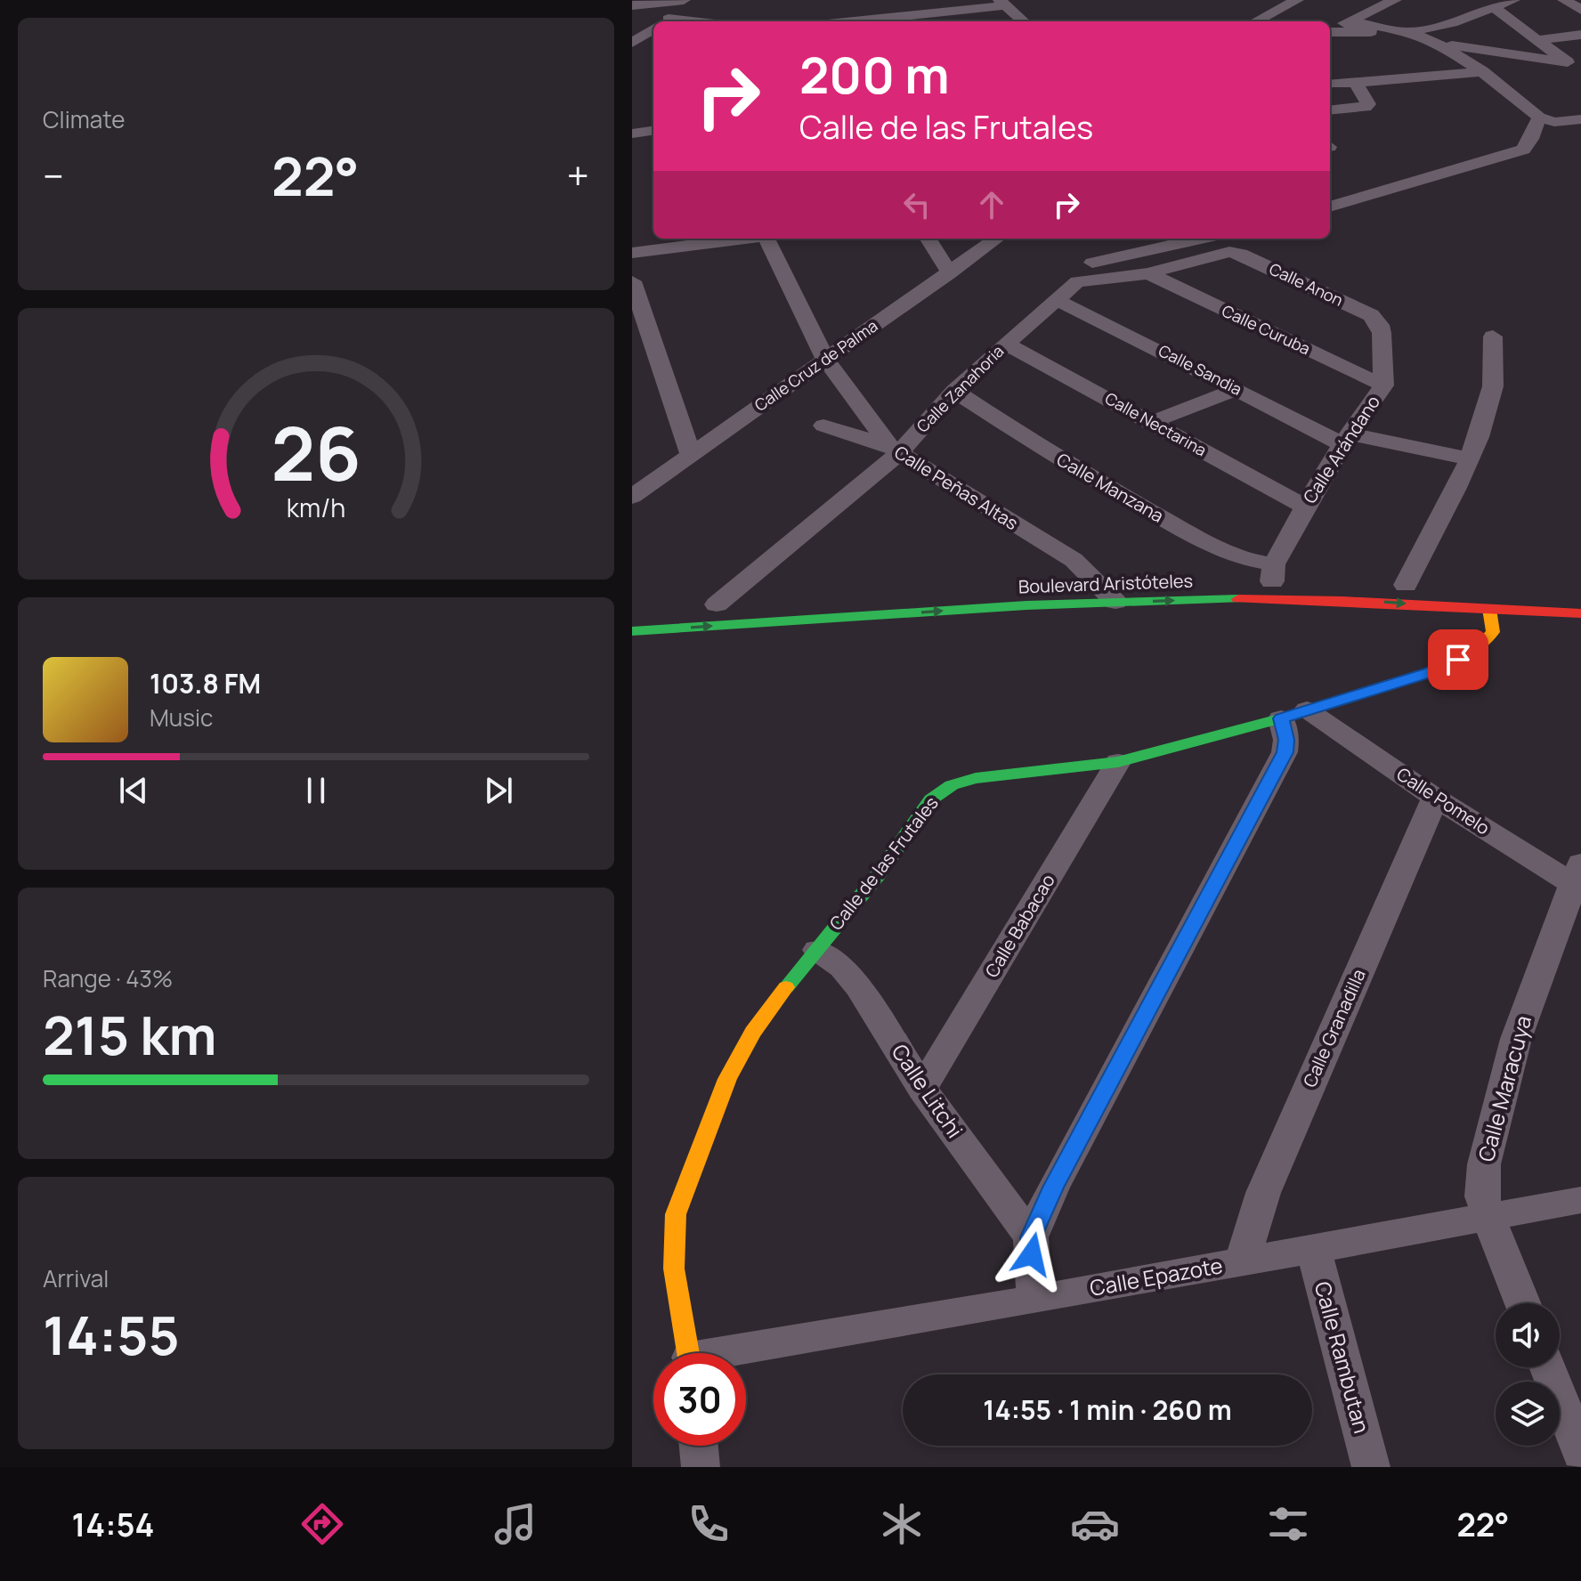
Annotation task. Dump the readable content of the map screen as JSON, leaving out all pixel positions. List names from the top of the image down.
{
  "streets": {
    "street": [
      "Calle Anon",
      "Calle Curuba",
      "Calle Cruz de Palma",
      "Calle Sandia",
      "Calle Zanahoria",
      "Calle Nectarina",
      "Calle Arándano",
      "Calle Peñas Altas",
      "Calle Manzana",
      "Boulevard Aristóteles",
      "Calle Pomelo",
      "Calle de las Frutales",
      "Calle Babacao",
      "Calle Granadilla",
      "Calle Maracuya",
      "Calle Litchi",
      "Calle Epazote",
      "Calle Rambutan"
    ]
  },
  "crossings": [
    ["Calle Anon", "Calle Curuba"],
    ["Calle Anon", "Calle Arándano"],
    ["Calle Curuba", "Calle Arándano"],
    ["Calle Cruz de Palma", "Calle Peñas Altas"],
    ["Calle Sandia", "Calle Zanahoria"],
    ["Calle Sandia", "Calle Arándano"],
    ["Calle Zanahoria", "Calle Nectarina"],
    ["Calle Zanahoria", "Calle Peñas Altas"],
    ["Calle Zanahoria", "Calle Manzana"],
    ["Calle Nectarina", "Calle Arándano"],
    ["Calle Arándano", "Calle Manzana"],
    ["Calle Peñas Altas", "Boulevard Aristóteles"],
    ["Boulevard Aristóteles", "Calle de las Frutales"],
    ["Calle Pomelo", "Calle de las Frutales"],
    ["Calle Pomelo", "Calle Granadilla"],
    ["Calle Pomelo", "Calle Maracuya"],
    ["Calle de las Frutales", "Calle Babacao"],
    ["Calle de las Frutales", "Calle Litchi"],
    ["Calle Babacao", "Calle Litchi"],
    ["Calle Granadilla", "Calle Epazote"],
    ["Calle Maracuya", "Calle Epazote"],
    ["Calle Epazote", "Calle Rambutan"]
  ],
  "one_way": ["Boulevard Aristóteles"],
  "page": {
    "tile": [
      "Climate",
      ["Range · 43%", "215 km"],
      ["Arrival", "14:55"]
    ],
    "turn": ["200 m", "Calle de las Frutales"],
    "heat": ["−", "22°", "+"],
    "song": ["103.8 FM", "Music"],
    "limit": "30",
    "trip": "14:55 · 1 min · 260 m",
    "tabs": ["14:54", "22°"],
    "gauge": ["26", "km/h"]
  }
}
